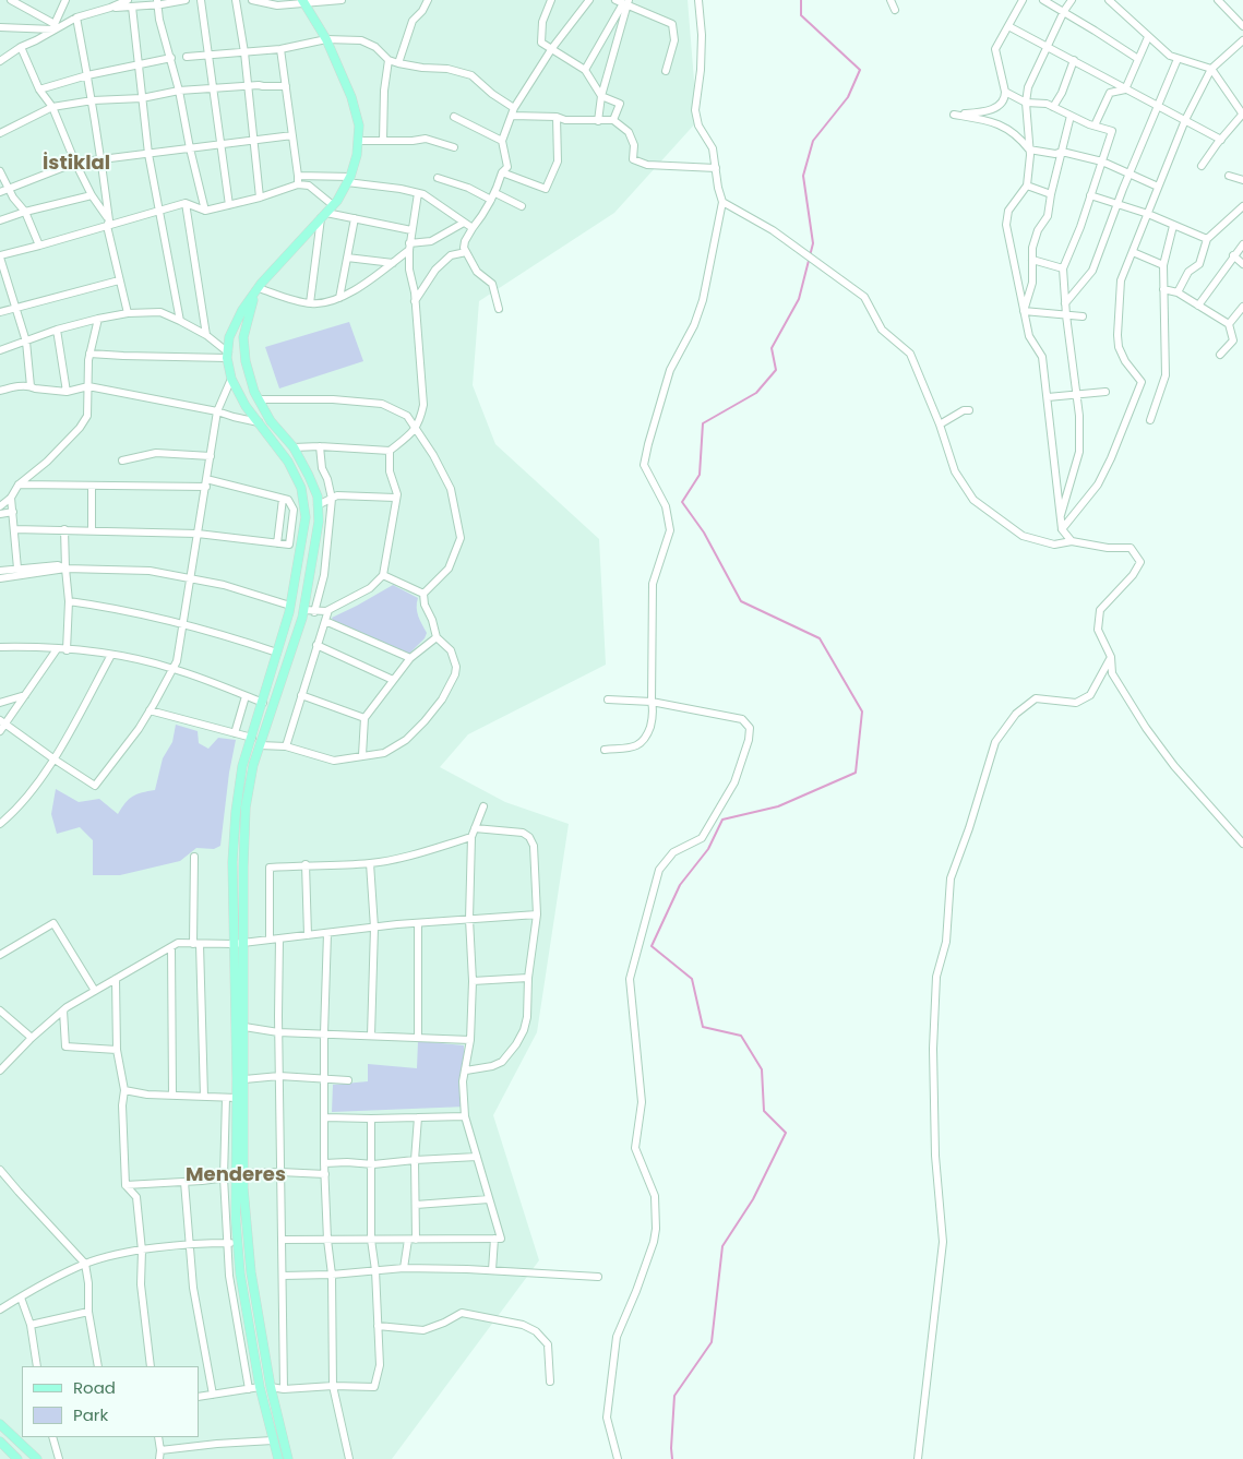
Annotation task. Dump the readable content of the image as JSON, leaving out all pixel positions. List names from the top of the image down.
{
  "districts": ["İstiklal", "Menderes"],
  "legend": ["Road", "Park"]
}
